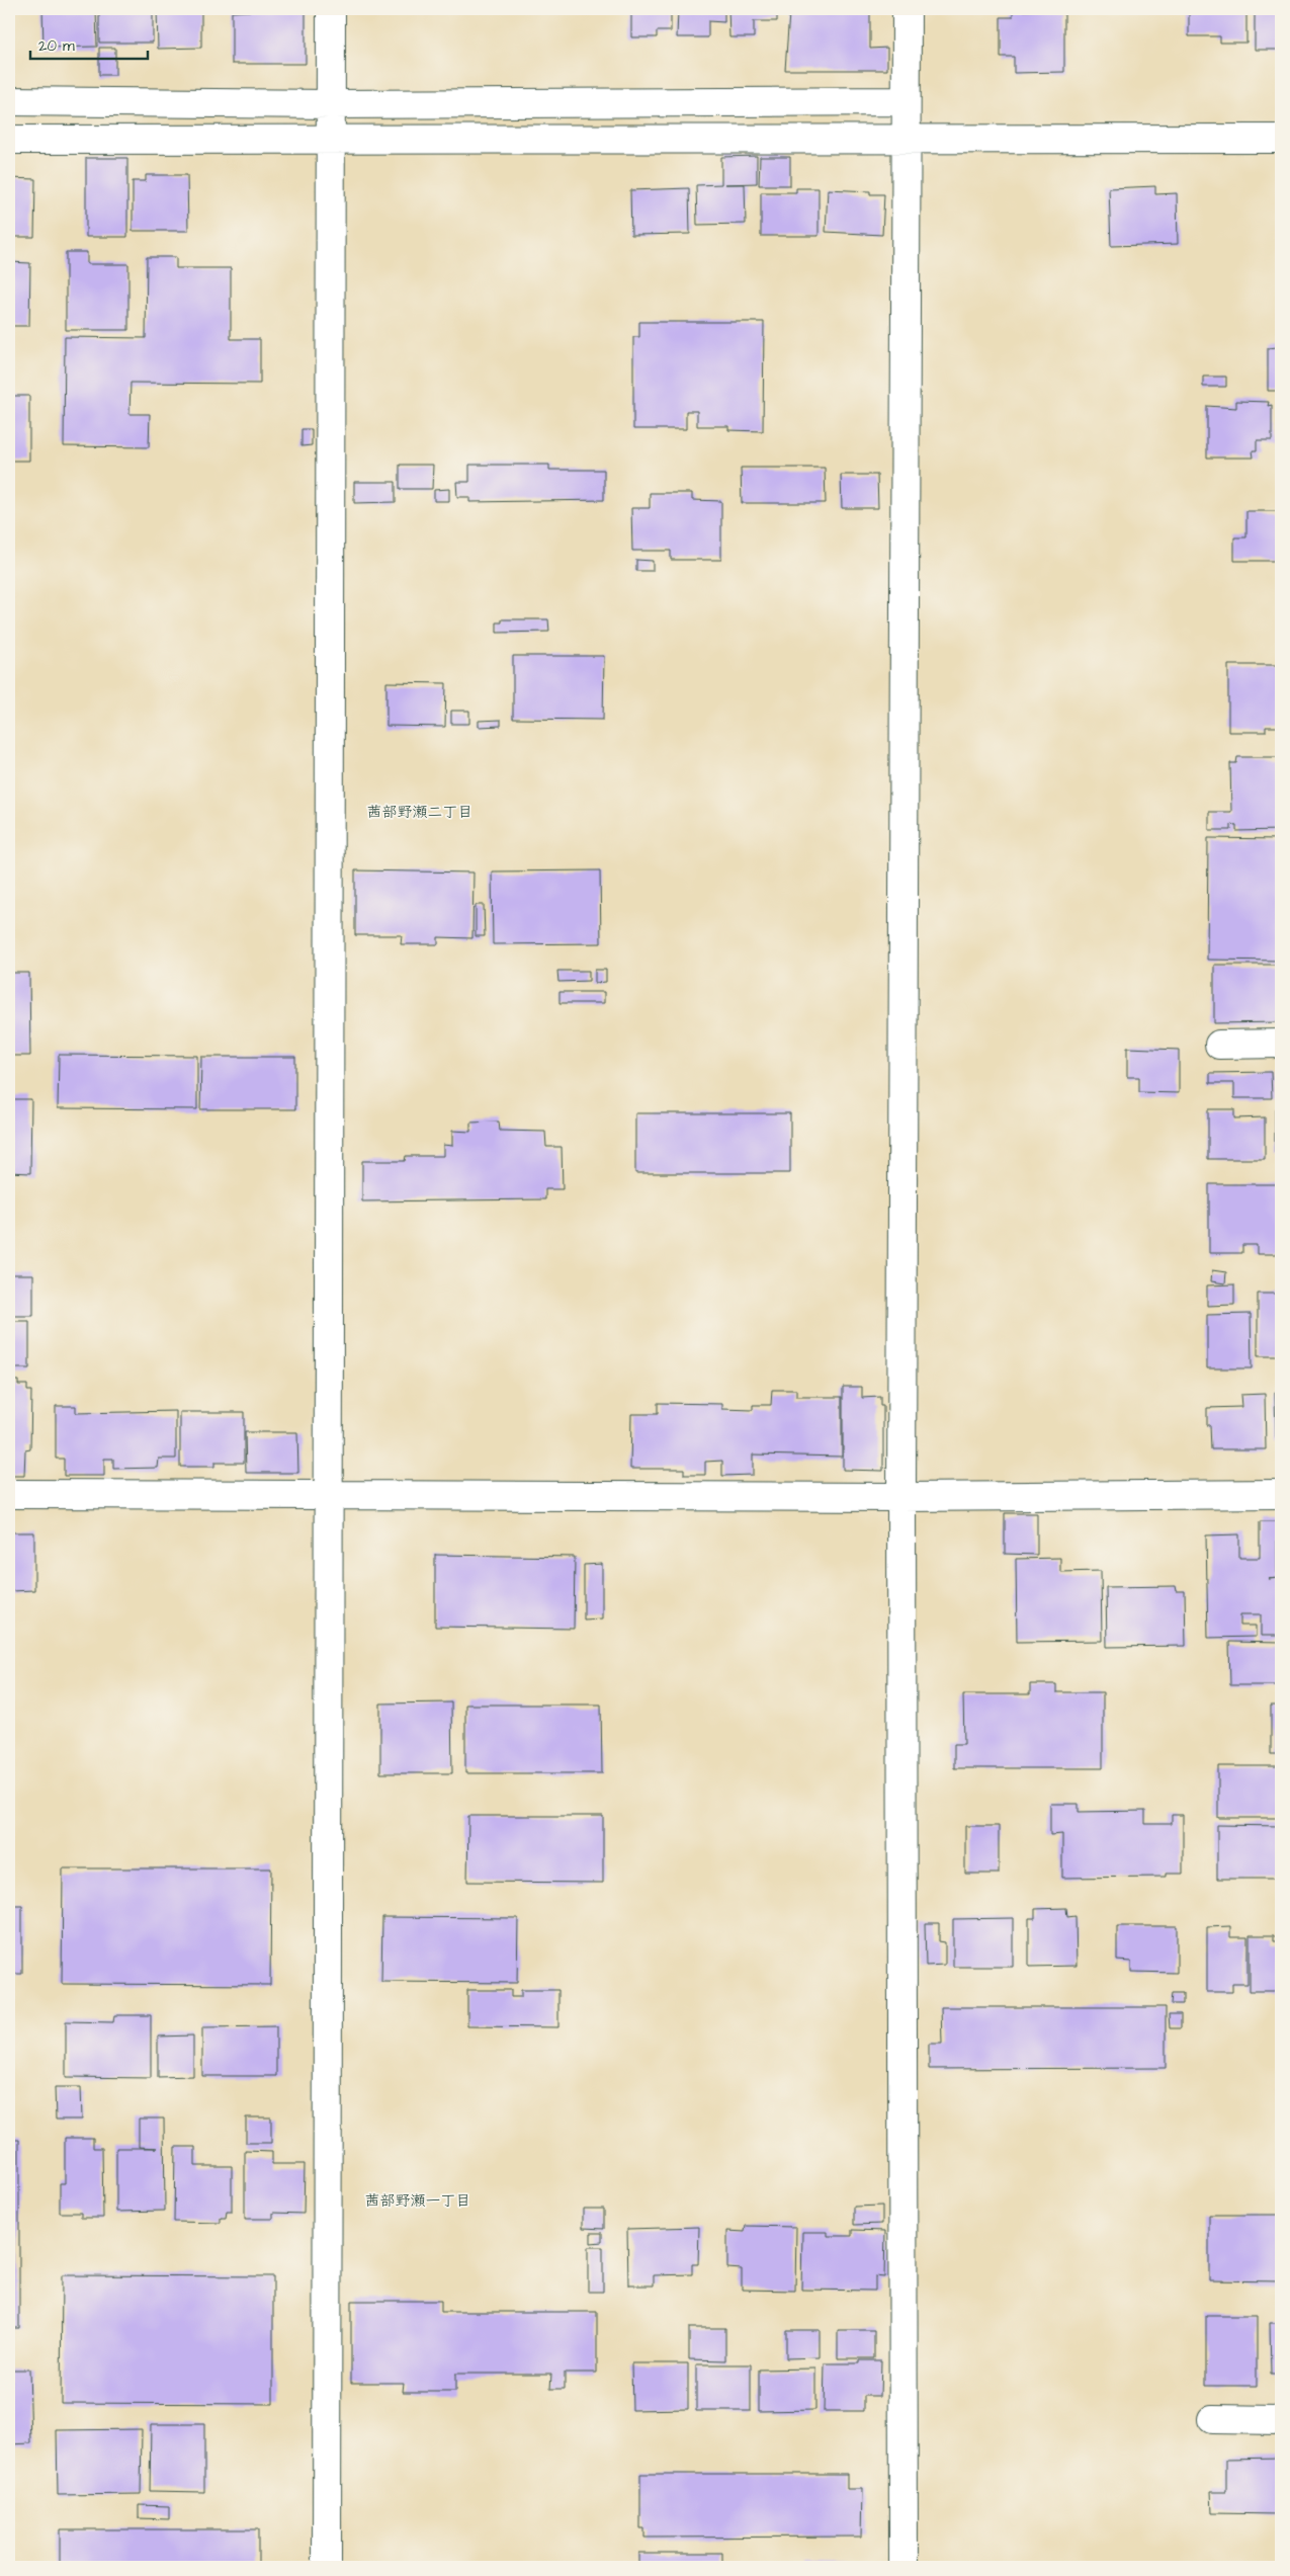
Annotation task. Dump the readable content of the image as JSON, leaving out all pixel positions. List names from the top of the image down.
{
  "districts": ["茜部野瀬二丁目", "茜部野瀬一丁目"],
  "scale_bar": "20 m"
}
